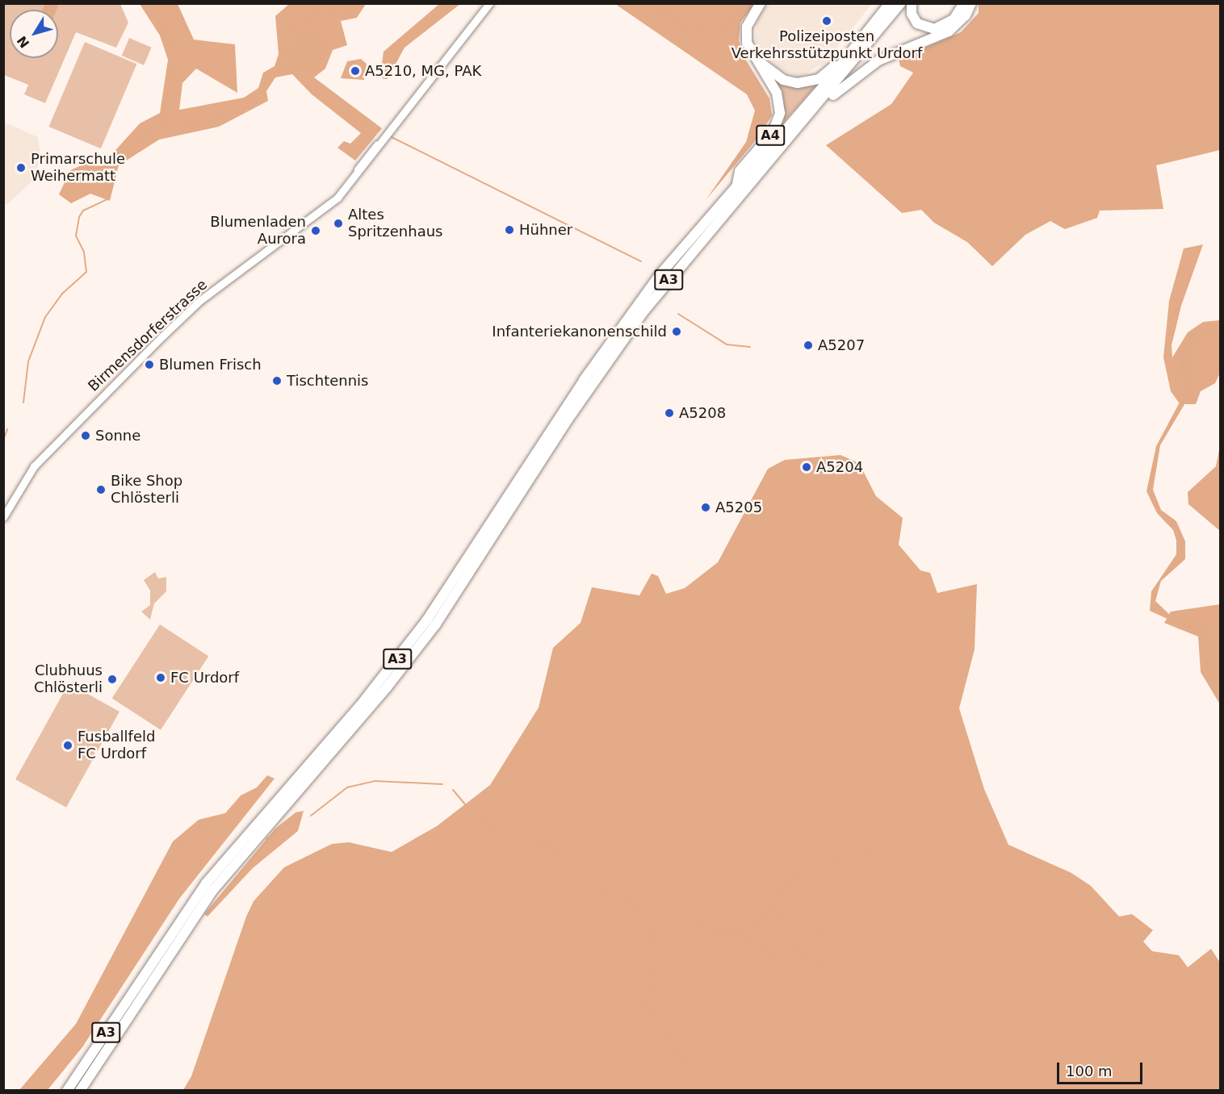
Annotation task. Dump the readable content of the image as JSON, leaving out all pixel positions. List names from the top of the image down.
{
  "streets": {
    "highway": ["A4", "A3"],
    "main road": ["Birmensdorferstrasse"]
  },
  "crossings": [
    ["A4", "A3"]
  ],
  "places": [
    "Polizeiposten Verkehrsstützpunkt Urdorf",
    "A5210, MG, PAK",
    "Primarschule Weihermatt",
    "Altes Spritzenhaus",
    "Hühner",
    "Blumenladen Aurora",
    "Infanteriekanonenschild",
    "A5207",
    "Blumen Frisch",
    "Tischtennis",
    "A5208",
    "Sonne",
    "A5204",
    "Bike Shop Chlösterli",
    "A5205",
    "FC Urdorf",
    "Clubhuus Chlösterli",
    "Fusballfeld FC Urdorf"
  ],
  "scale_bar": "100 m",
  "north": "bottom left"
}
